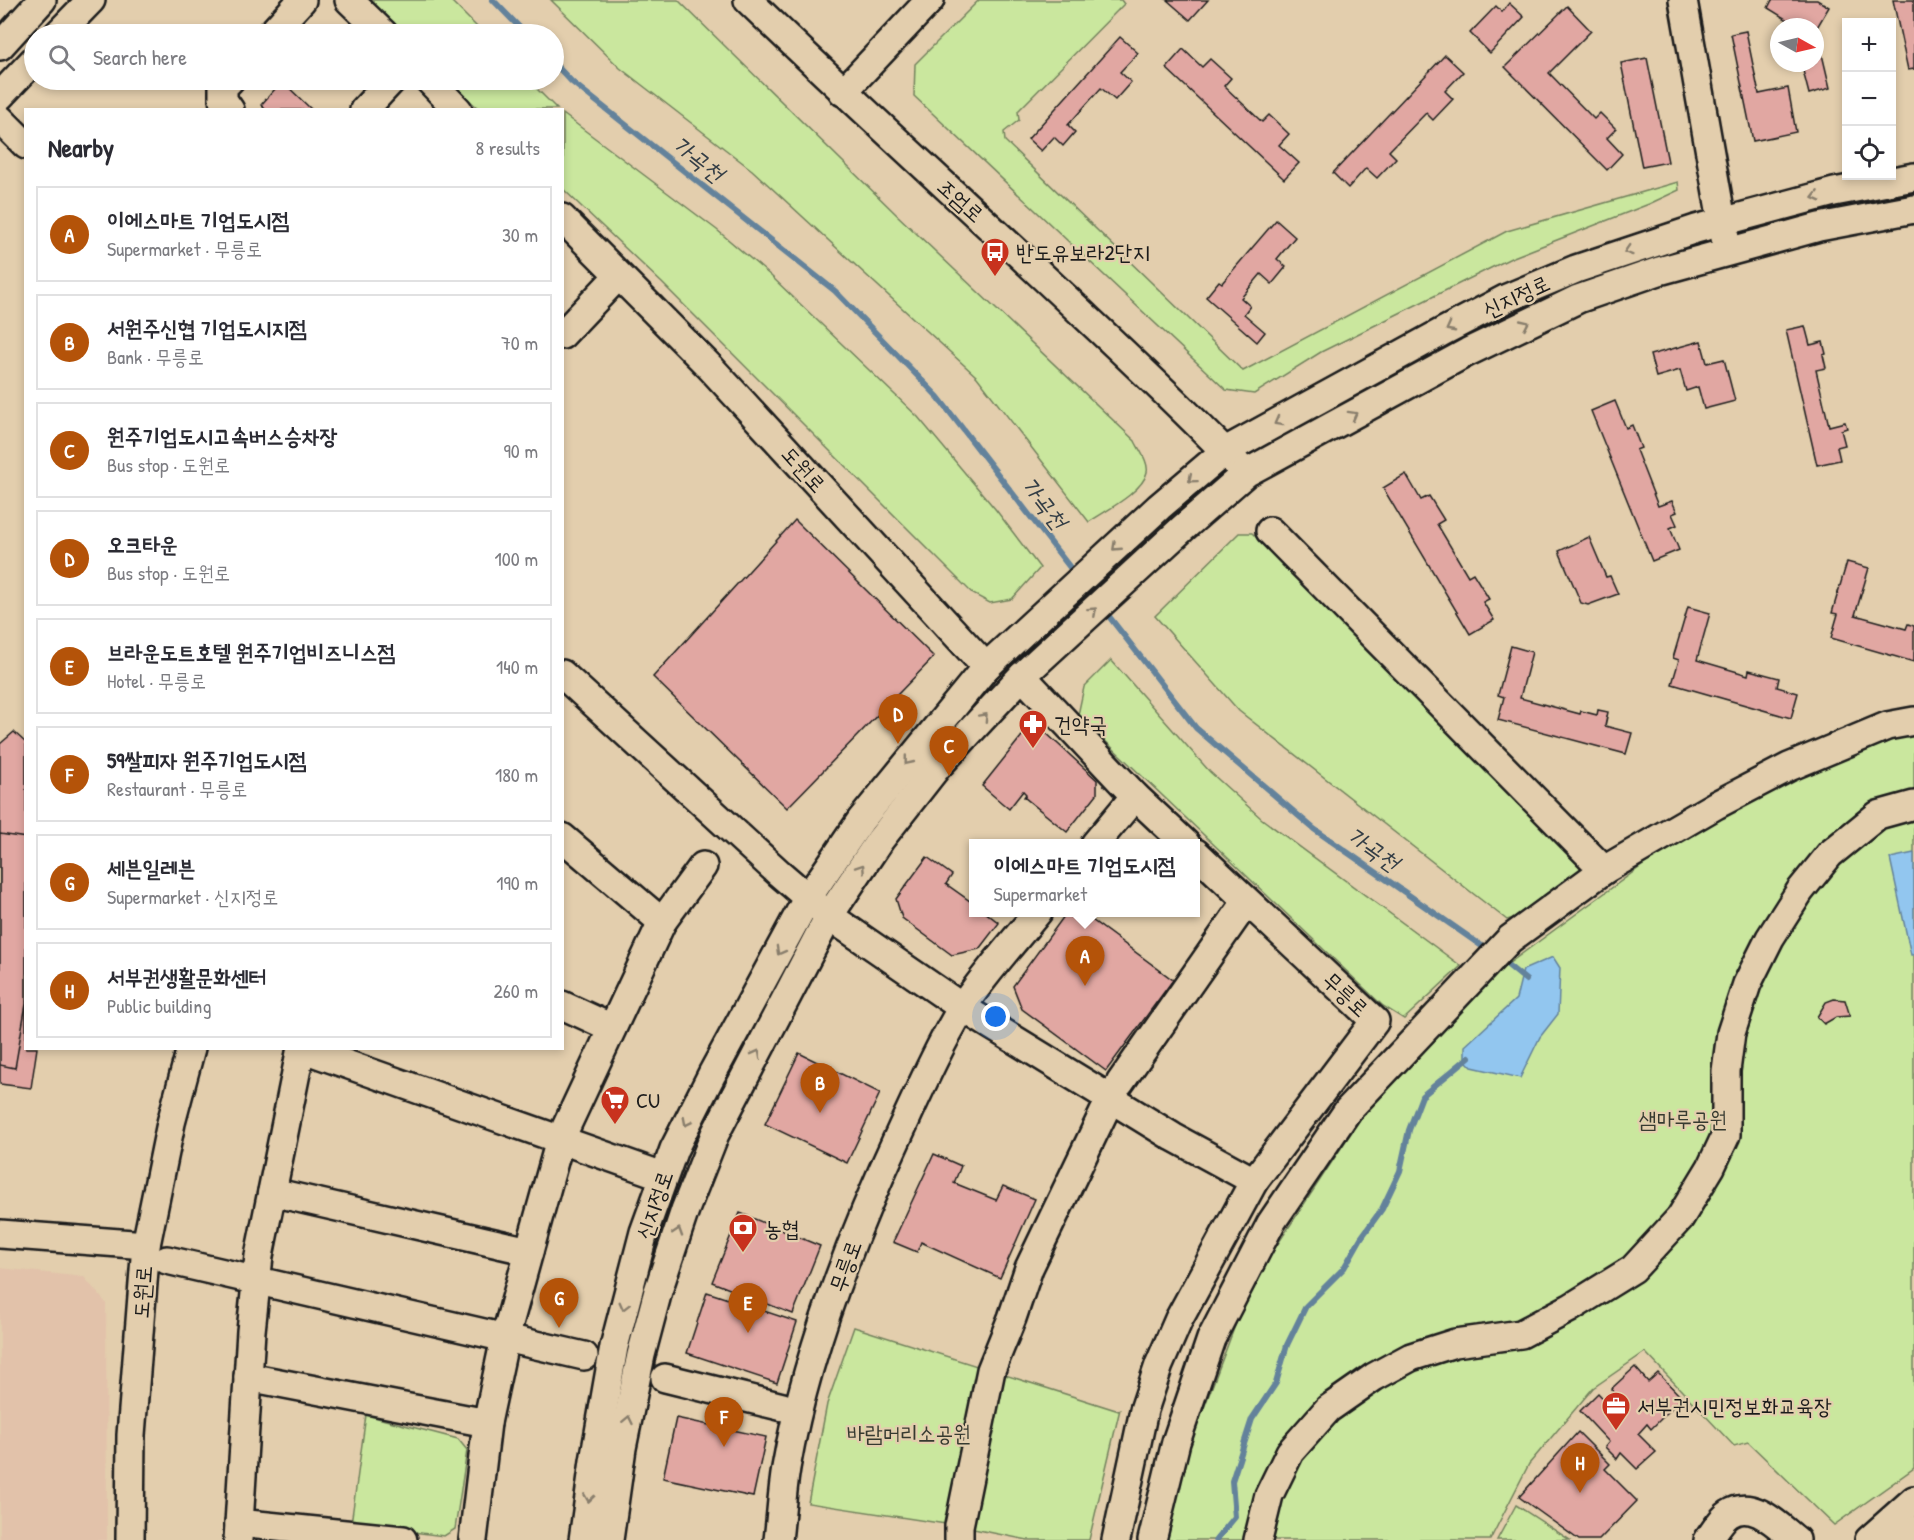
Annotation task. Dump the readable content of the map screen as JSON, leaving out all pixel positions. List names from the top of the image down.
{
  "streets": {
    "street": [
      "조엄로",
      "신지정로",
      "도원로",
      "무릉로"
    ]
  },
  "crossings": [
    ["조엄로", "신지정로"],
    ["신지정로", "도원로"]
  ],
  "water": ["가곡천"],
  "parks": ["샘마루공원", "바람머리소공원"],
  "places": {
    "bus stop": ["반도유보라2단지"],
    "pharmacy": ["건약국"],
    "supermarket": ["CU"],
    "bank": ["농협"],
    "office": ["서부권시민정보화교육장"]
  },
  "north": "right",
  "page": {
    "map_buttons": ["+", "−"],
    "search": "Search here",
    "heading": ["Nearby", "8 results"],
    "list": [
      {
        "mark": "A",
        "name": "이에스마트 기업도시점",
        "note": "Supermarket · 무릉로",
        "value": "30 m"
      },
      {
        "mark": "B",
        "name": "서원주신협 기업도시지점",
        "note": "Bank · 무릉로",
        "value": "70 m"
      },
      {
        "mark": "C",
        "name": "원주기업도시고속버스승차장",
        "note": "Bus stop · 도원로",
        "value": "90 m"
      },
      {
        "mark": "D",
        "name": "오크타운",
        "note": "Bus stop · 도원로",
        "value": "100 m"
      },
      {
        "mark": "E",
        "name": "브라운도트호텔 원주기업비즈니스점",
        "note": "Hotel · 무릉로",
        "value": "140 m"
      },
      {
        "mark": "F",
        "name": "59쌀피자 원주기업도시점",
        "note": "Restaurant · 무릉로",
        "value": "180 m"
      },
      {
        "mark": "G",
        "name": "세븐일레븐",
        "note": "Supermarket · 신지정로",
        "value": "190 m"
      },
      {
        "mark": "H",
        "name": "서부권생활문화센터",
        "note": "Public building",
        "value": "260 m"
      }
    ],
    "pins": [
      "D",
      "C",
      "A",
      "B",
      "G",
      "E",
      "F",
      "H"
    ],
    "popup": ["이에스마트 기업도시점", "Supermarket"]
  }
}
